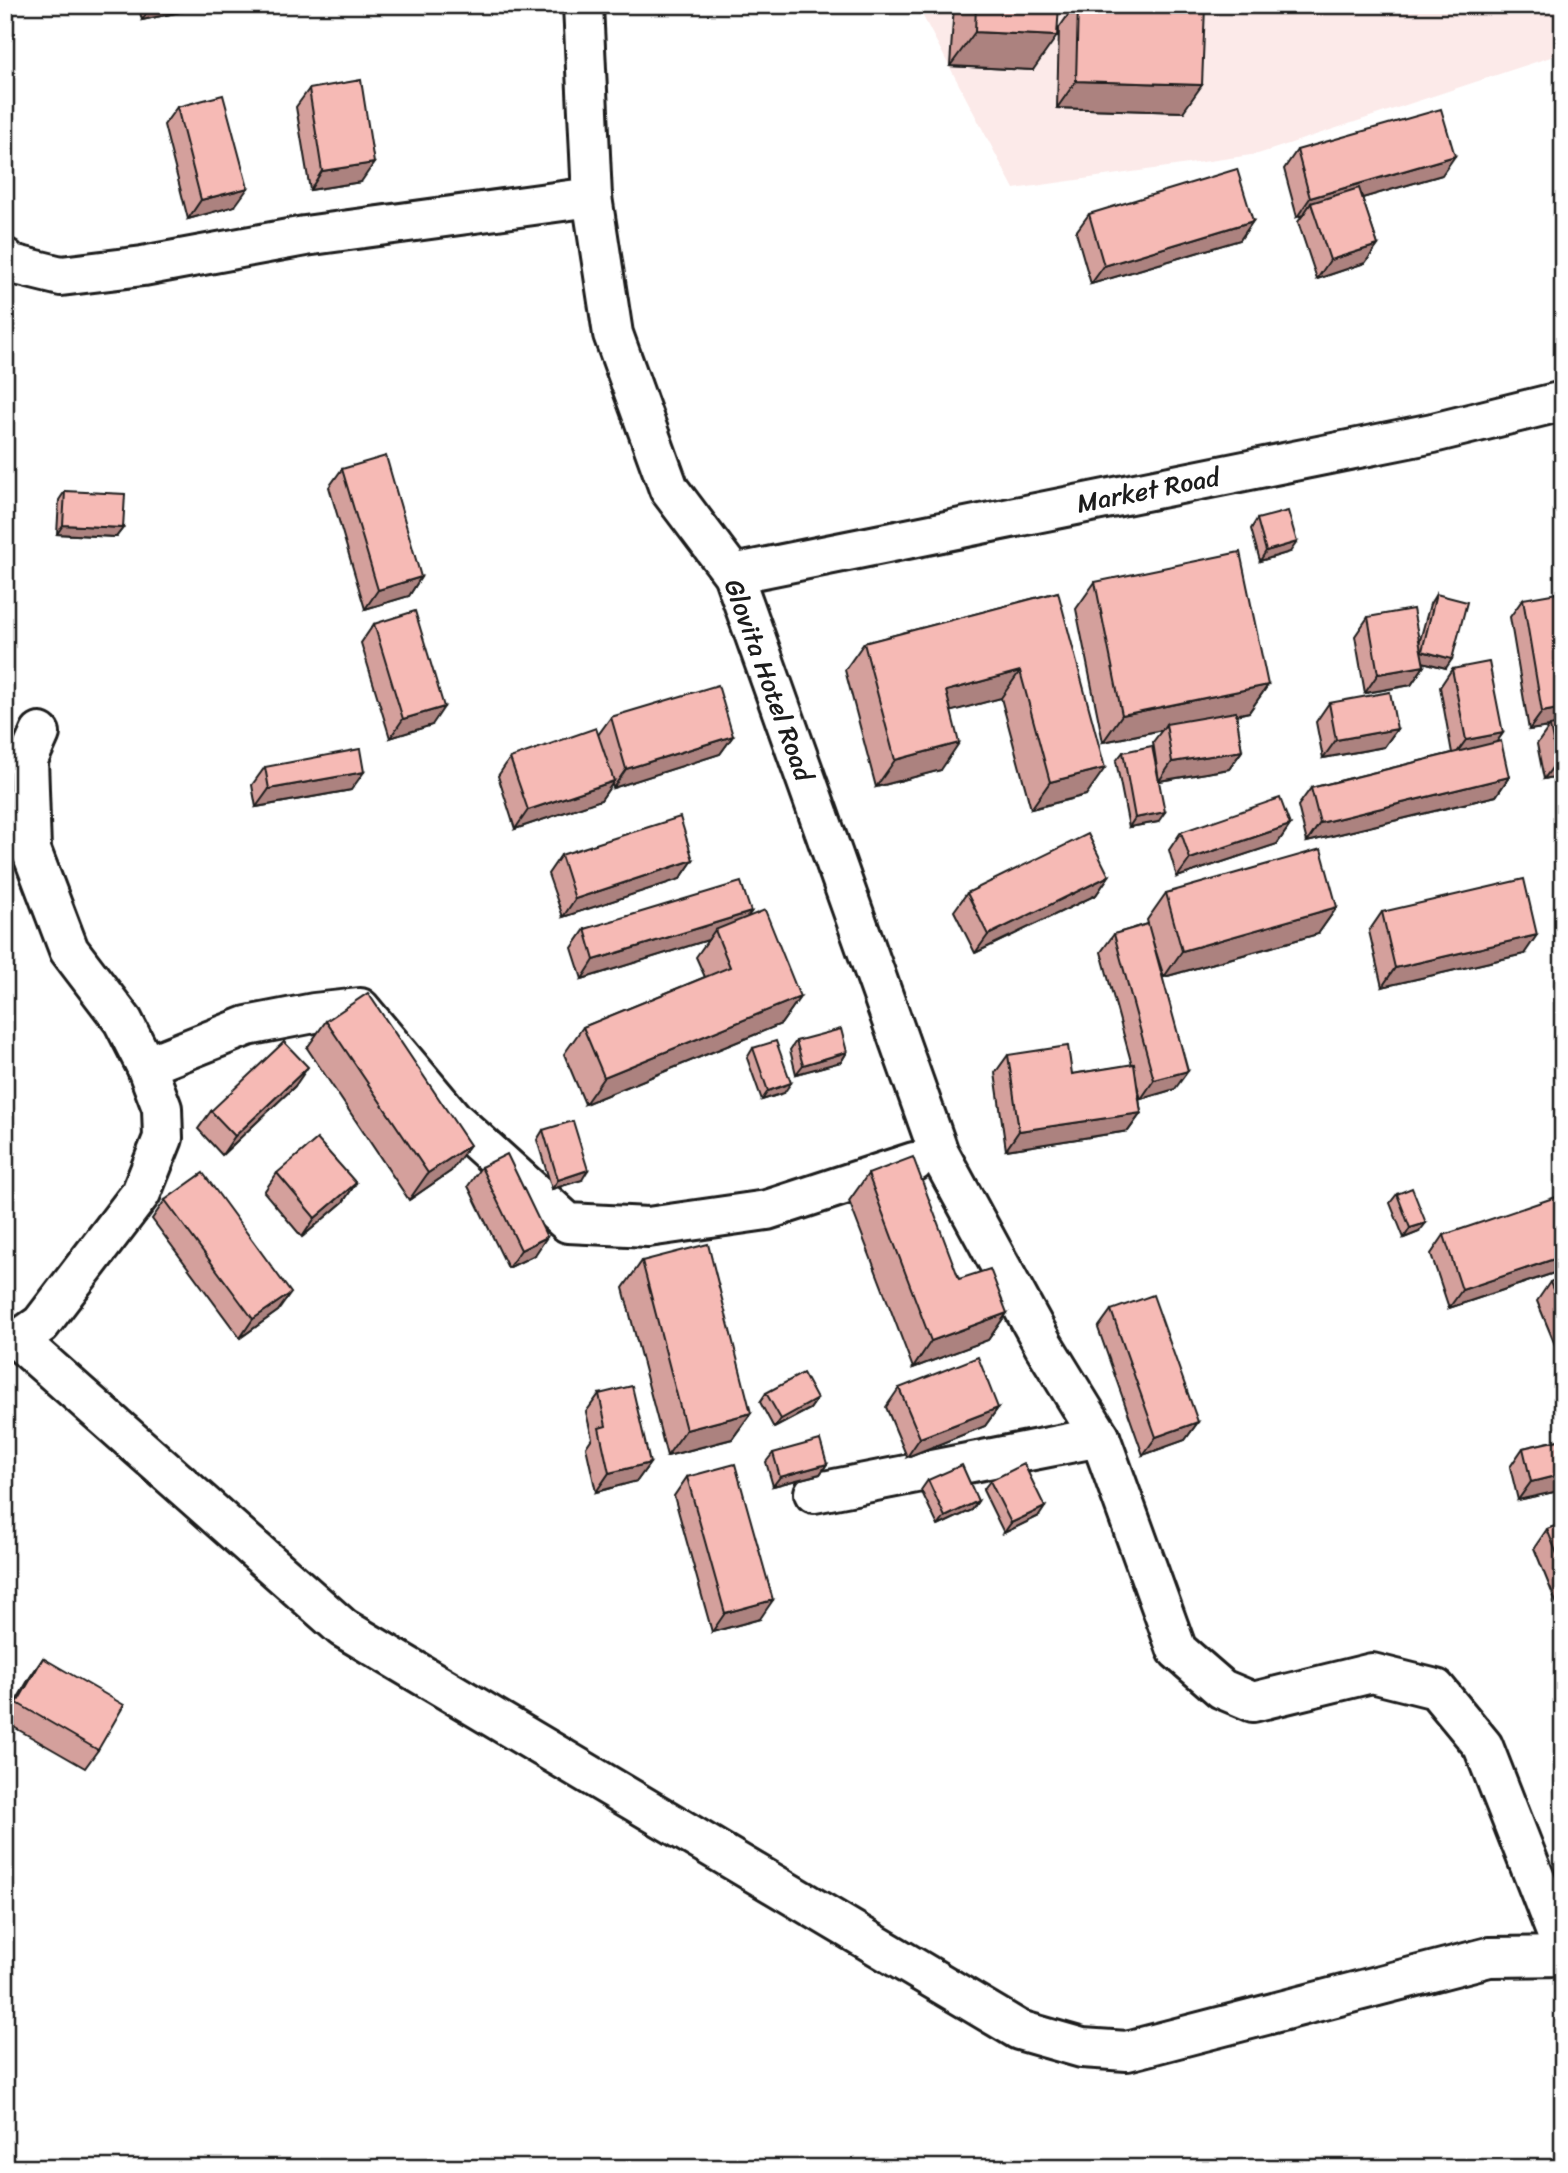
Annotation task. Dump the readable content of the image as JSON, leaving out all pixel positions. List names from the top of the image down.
{
  "streets": {
    "street": ["Market Road", "Glovita Hotel Road"]
  },
  "crossings": [
    ["Market Road", "Glovita Hotel Road"]
  ]
}
